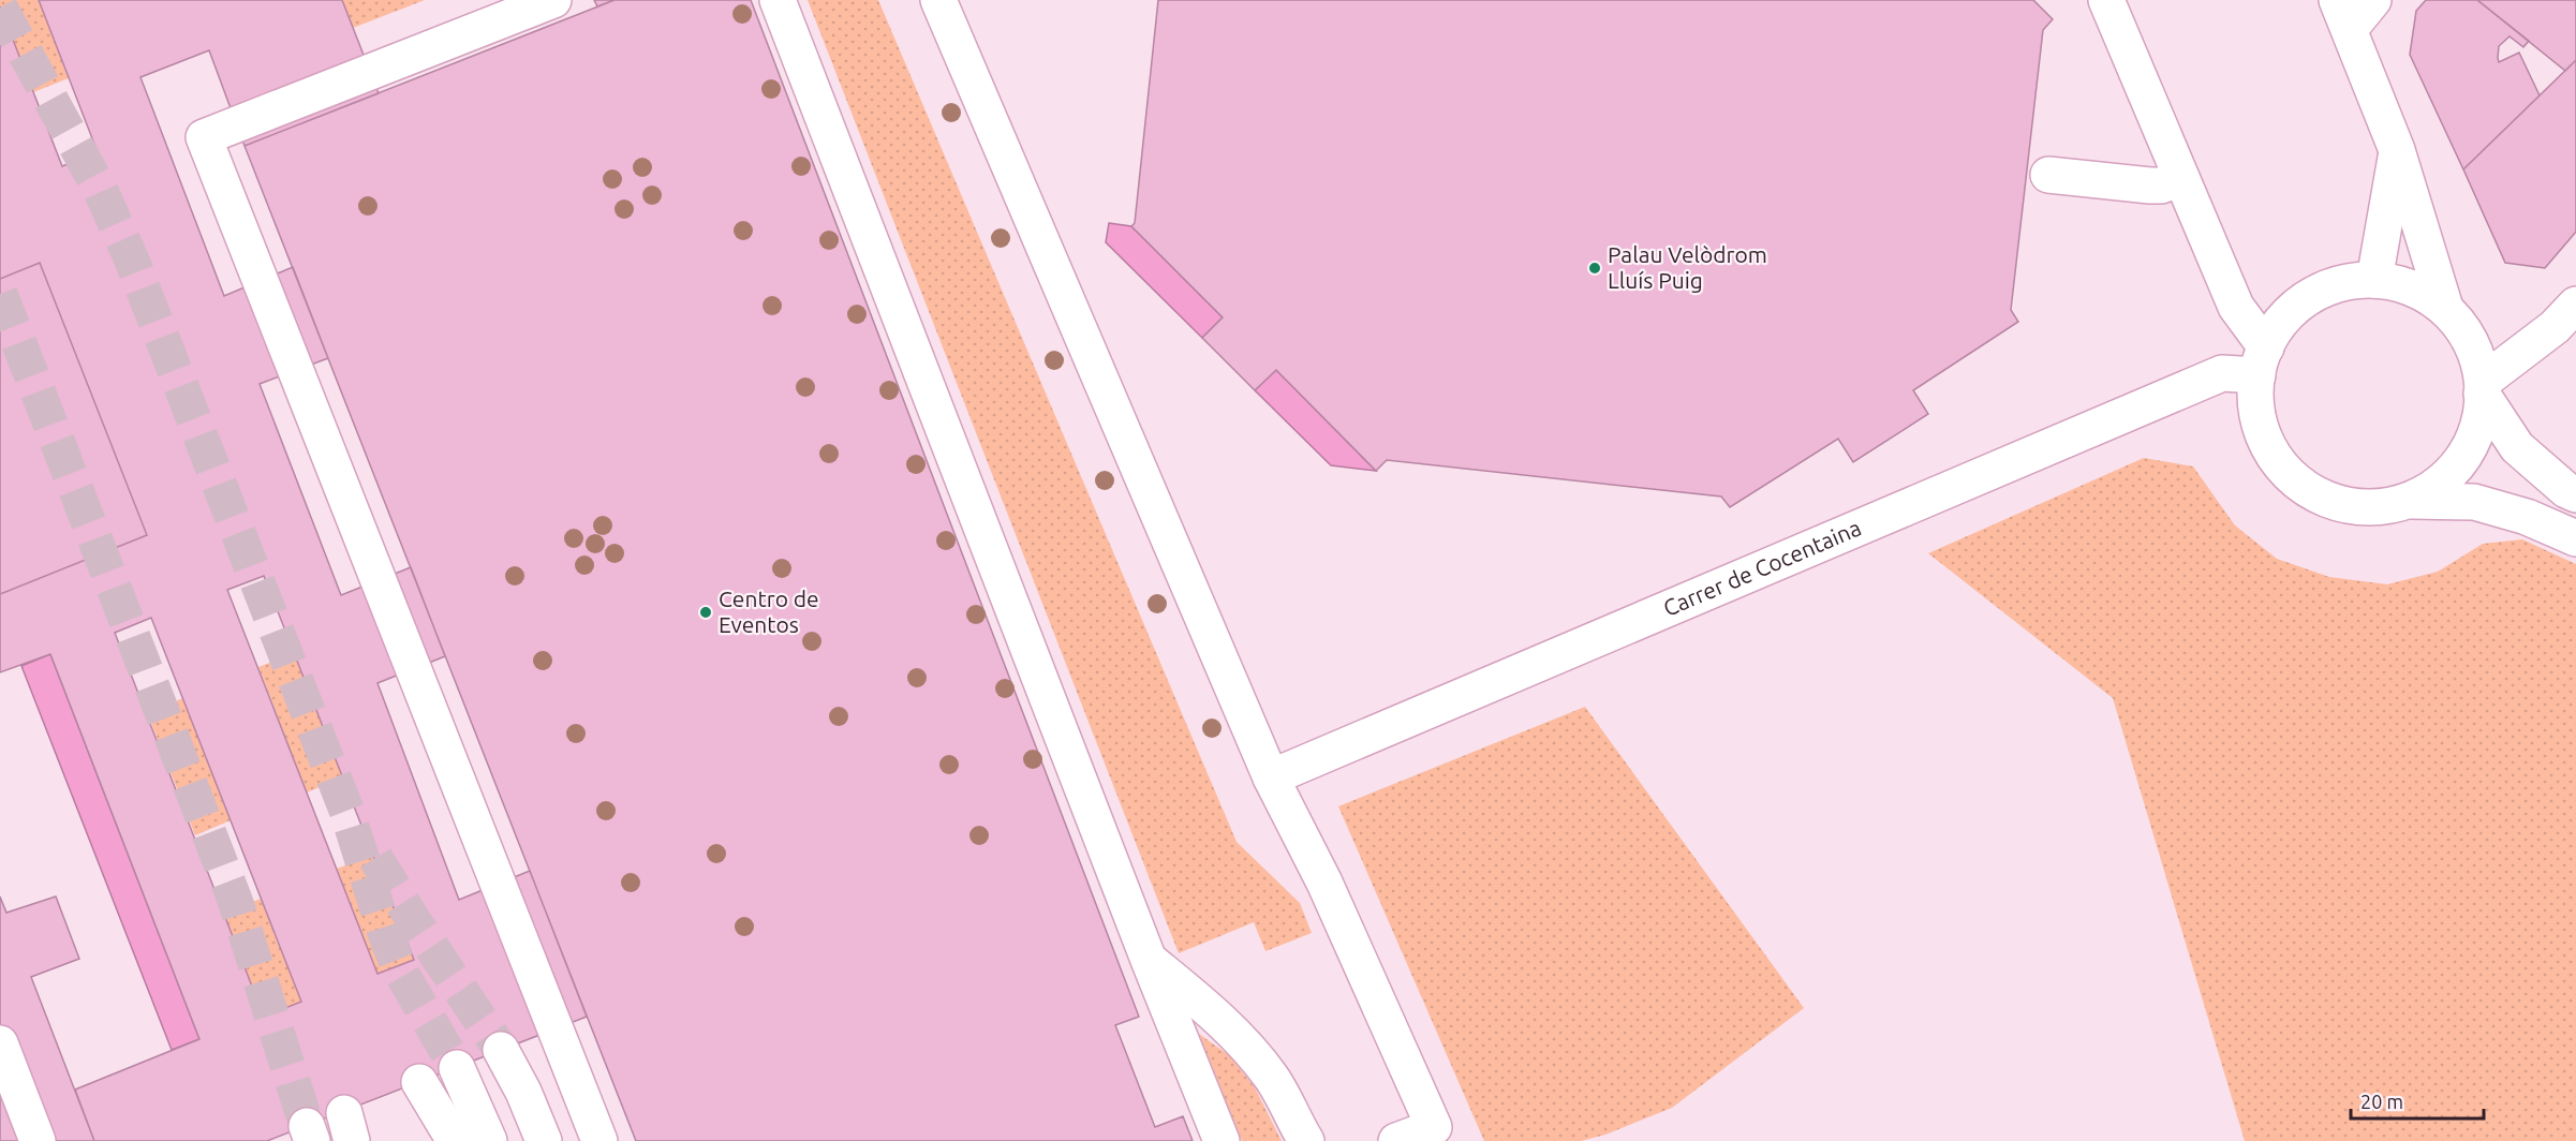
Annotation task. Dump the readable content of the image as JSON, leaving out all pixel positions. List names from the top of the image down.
{
  "streets": {
    "street": ["Carrer de Cocentaina"]
  },
  "places": ["Palau Velòdrom Lluís Puig", "Centro de Eventos"],
  "scale_bar": "20 m"
}
